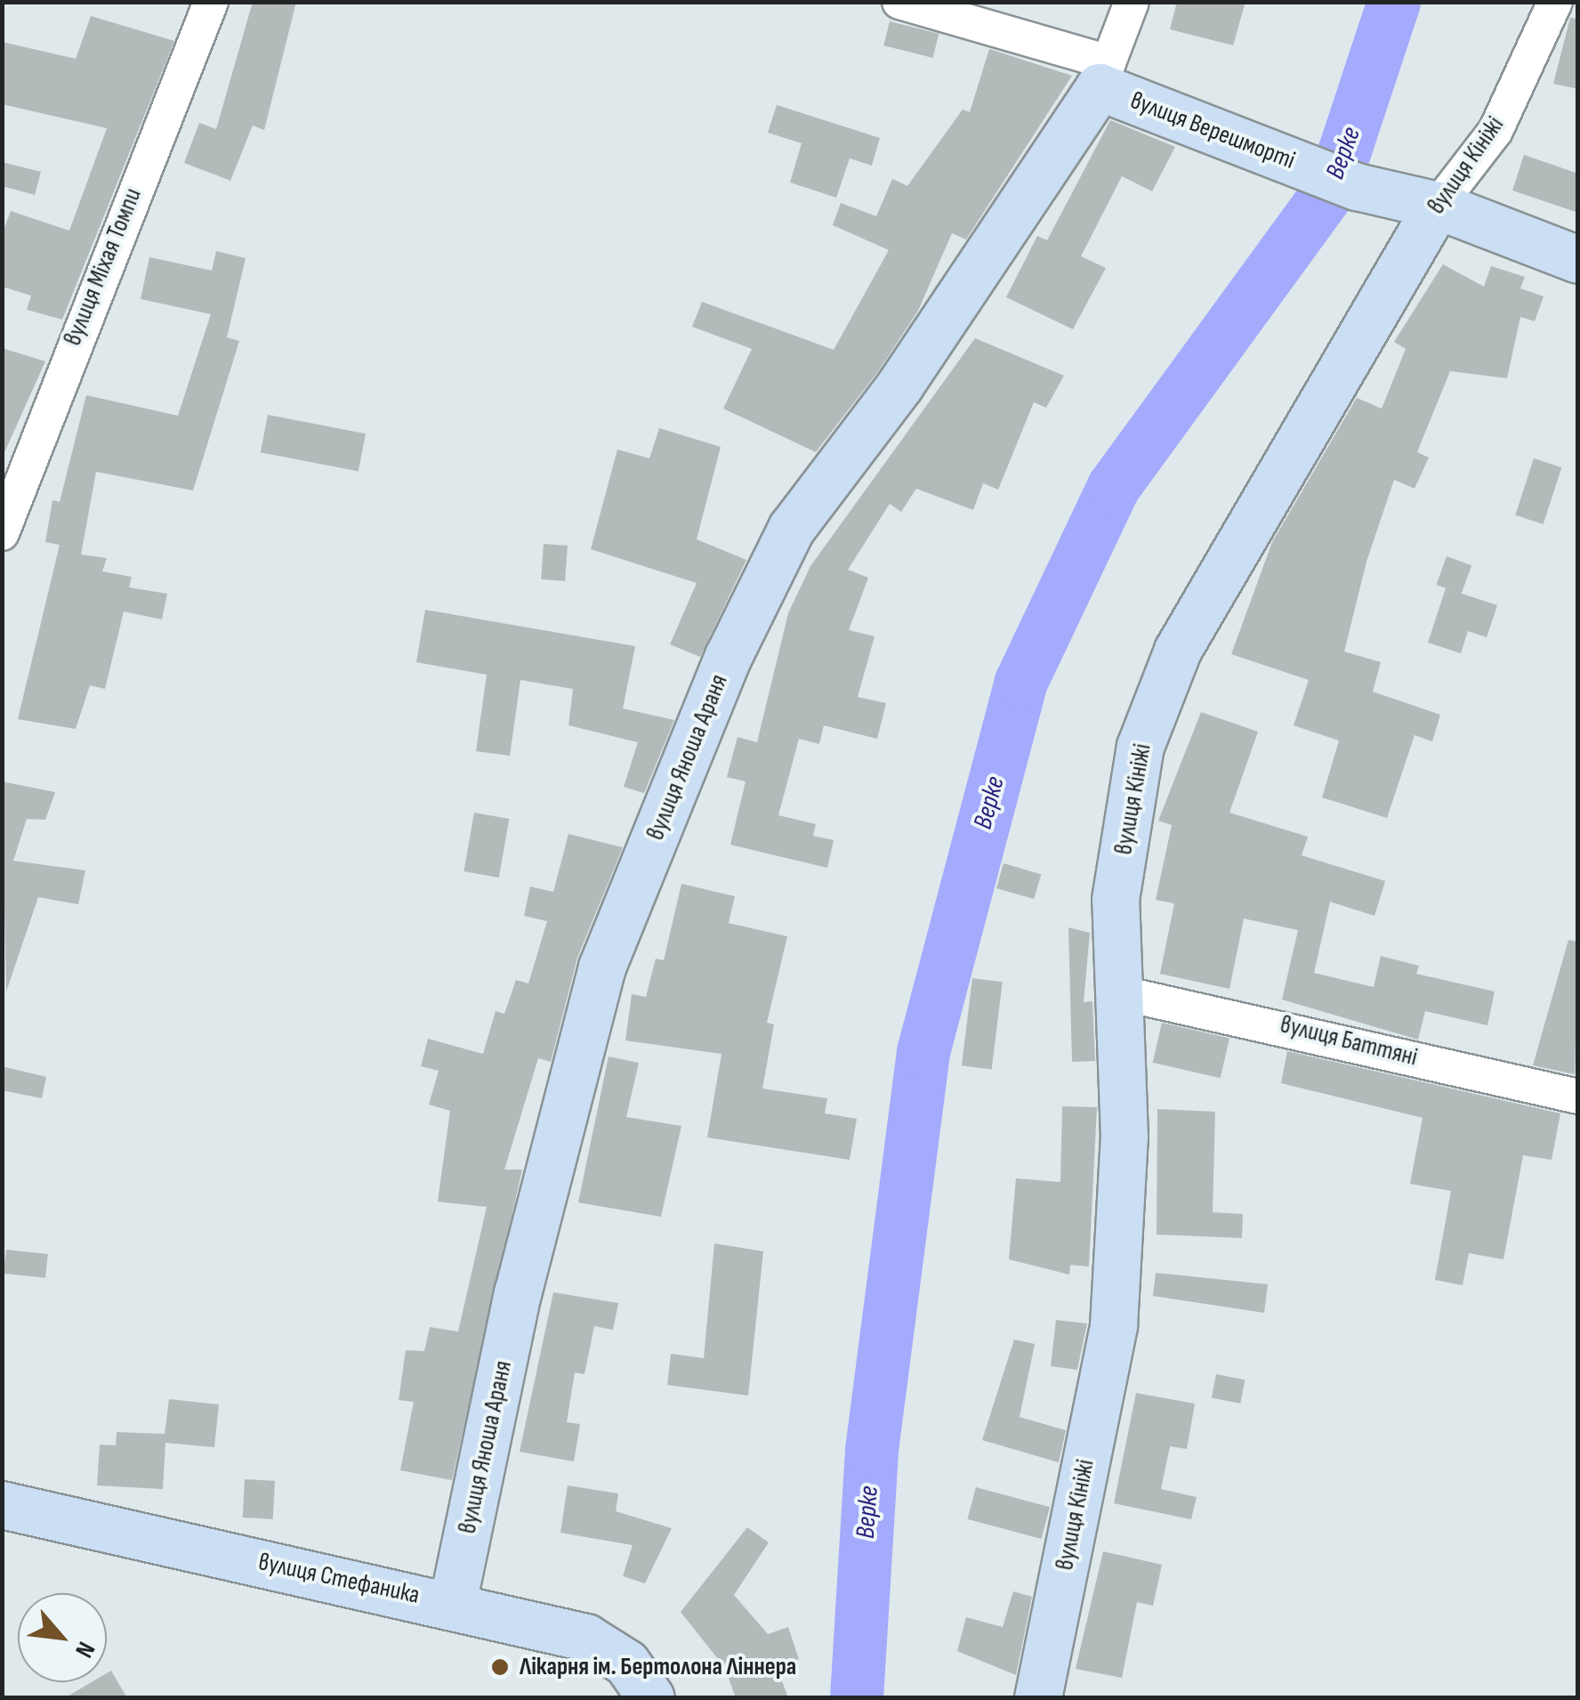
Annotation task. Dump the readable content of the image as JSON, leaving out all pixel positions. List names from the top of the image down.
{
  "streets": {
    "street": [
      "вулиця Верешморті",
      "вулиця Кініжі",
      "вулиця Міхая Томпи",
      "вулиця Яноша Араня",
      "вулиця Баттяні",
      "вулиця Стефаника"
    ]
  },
  "crossings": [
    ["вулиця Верешморті", "вулиця Кініжі"],
    ["вулиця Верешморті", "вулиця Яноша Араня"],
    ["вулиця Кініжі", "вулиця Баттяні"],
    ["вулиця Яноша Араня", "вулиця Стефаника"]
  ],
  "water": ["Верке"],
  "places": ["Лікарня ім. Бертолона Ліннера"],
  "north": "bottom right"
}
